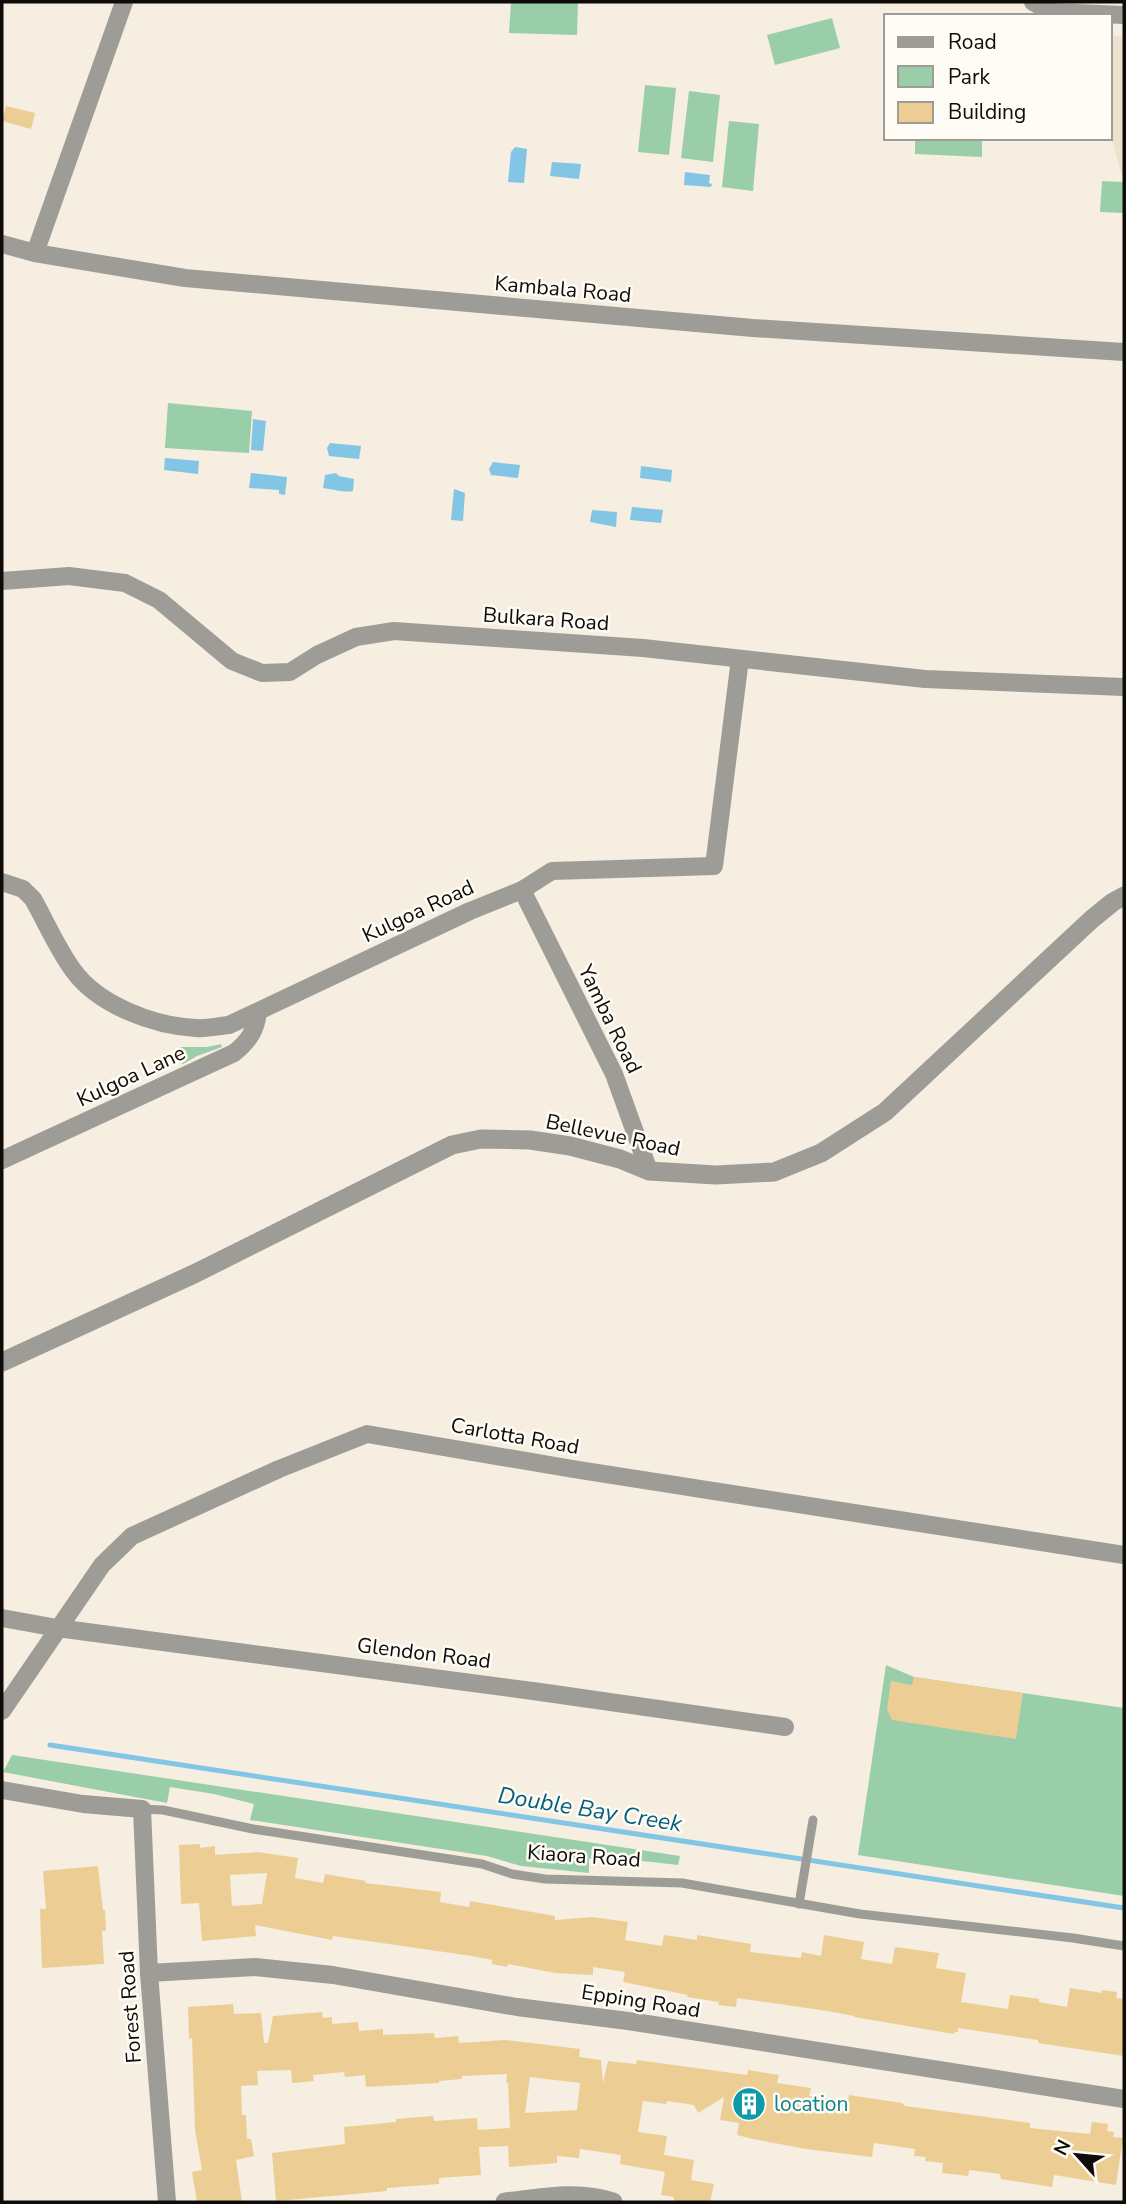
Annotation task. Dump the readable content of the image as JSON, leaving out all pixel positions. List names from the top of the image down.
{
  "streets": {
    "street": [
      "Kambala Road",
      "Bulkara Road",
      "Kulgoa Road",
      "Yamba Road",
      "Kulgoa Lane",
      "Bellevue Road",
      "Carlotta Road",
      "Glendon Road",
      "Kiaora Road",
      "Epping Road",
      "Forest Road"
    ]
  },
  "crossings": [
    ["Bulkara Road", "Kulgoa Road"],
    ["Kulgoa Road", "Yamba Road"],
    ["Kulgoa Road", "Kulgoa Lane"],
    ["Yamba Road", "Bellevue Road"],
    ["Carlotta Road", "Glendon Road"],
    ["Kiaora Road", "Forest Road"],
    ["Epping Road", "Forest Road"]
  ],
  "water": ["Double Bay Creek"],
  "places": {
    "building": ["location"]
  },
  "legend": ["Road", "Park", "Building"],
  "north": "top left"
}
